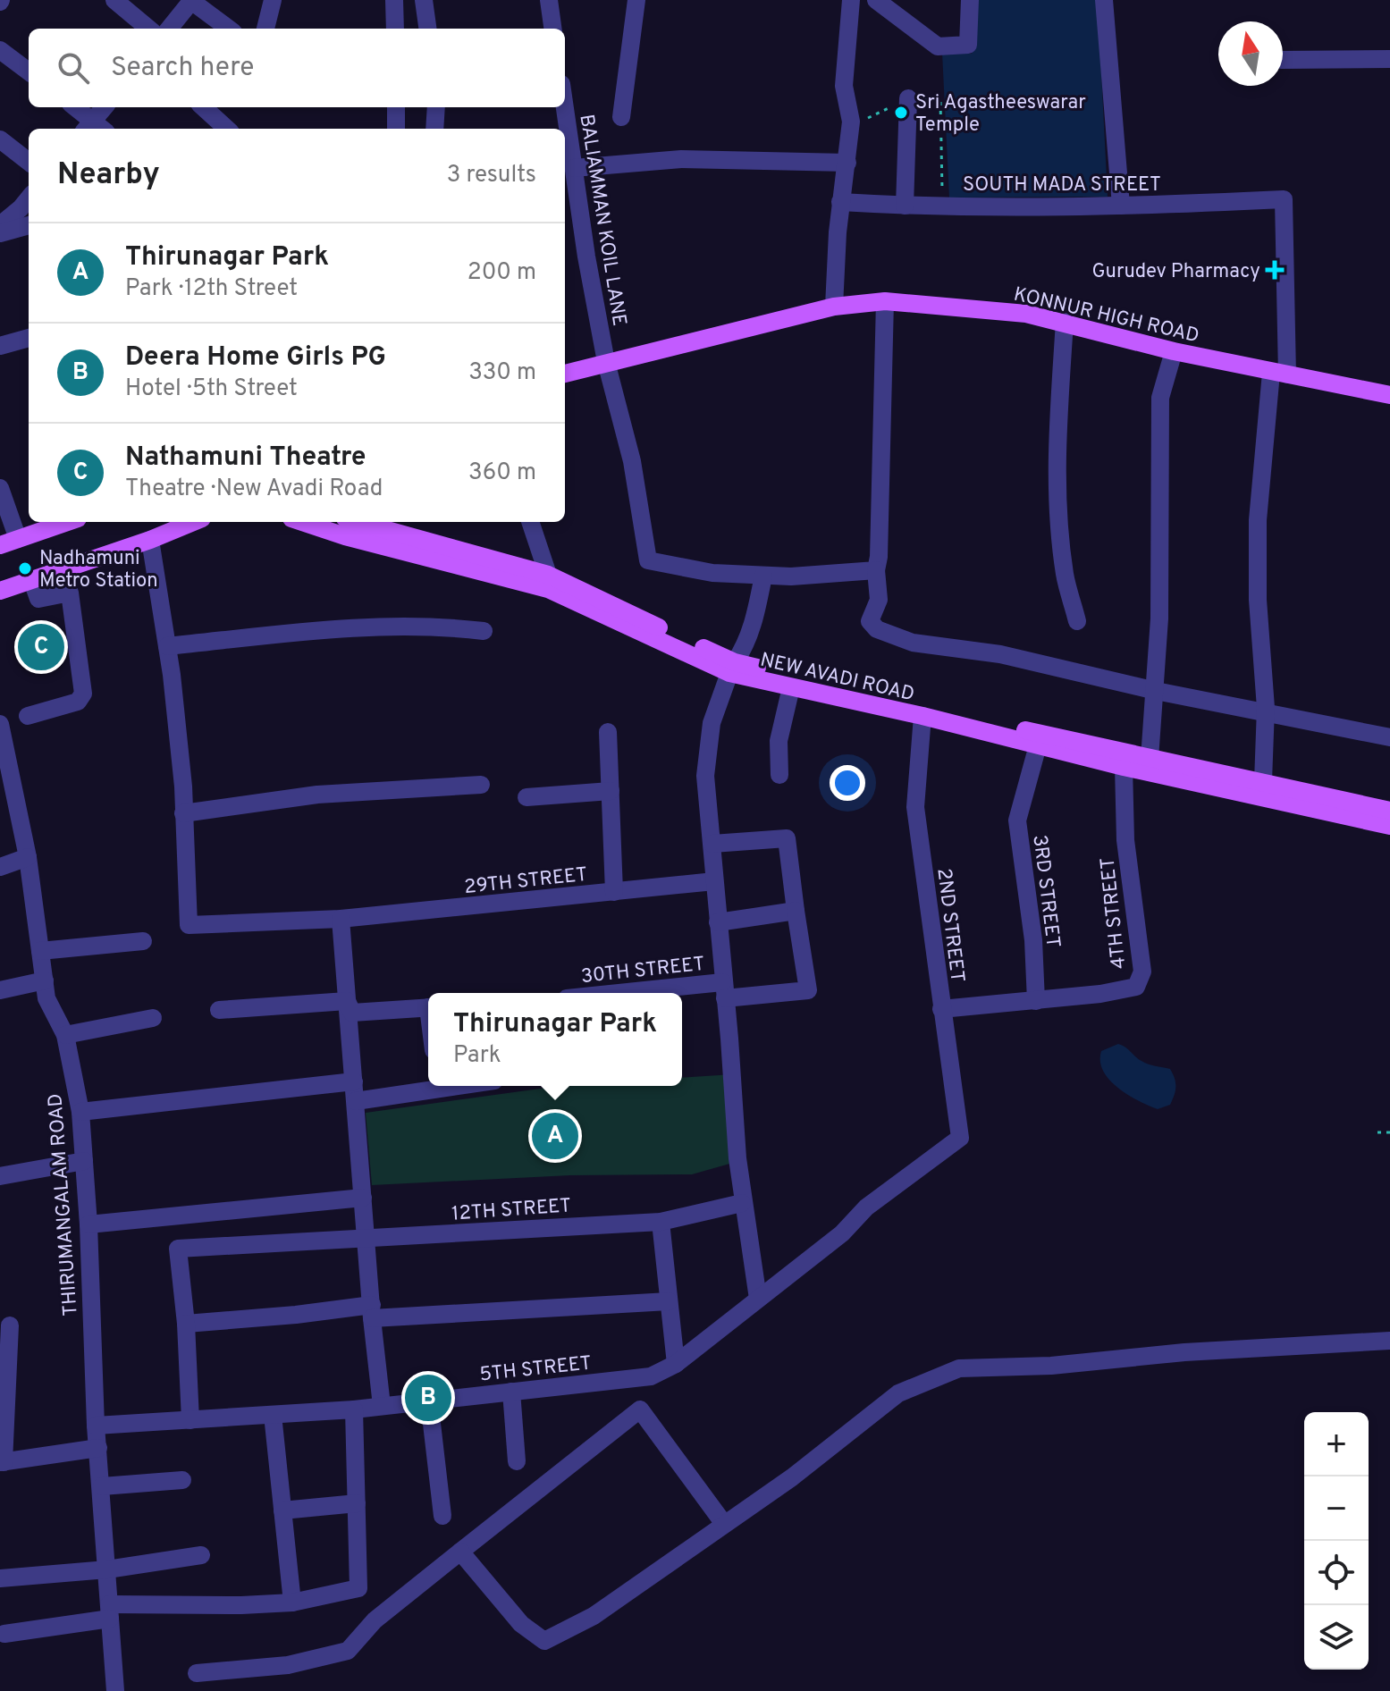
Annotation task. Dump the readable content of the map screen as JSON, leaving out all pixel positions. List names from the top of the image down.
{
  "streets": {
    "main road": ["KONNUR HIGH ROAD", "NEW AVADI ROAD"],
    "street": [
      "SOUTH MADA STREET",
      "BALIAMMAN KOIL LANE",
      "29TH STREET",
      "3RD STREET",
      "4TH STREET",
      "2ND STREET",
      "30TH STREET",
      "THIRUMANGALAM ROAD",
      "12TH STREET",
      "5TH STREET"
    ]
  },
  "crossings": [
    ["SOUTH MADA STREET", "KONNUR HIGH ROAD"],
    ["BALIAMMAN KOIL LANE", "KONNUR HIGH ROAD"],
    ["NEW AVADI ROAD", "3RD STREET"],
    ["NEW AVADI ROAD", "4TH STREET"],
    ["NEW AVADI ROAD", "2ND STREET"],
    ["3RD STREET", "4TH STREET"],
    ["4TH STREET", "2ND STREET"],
    ["THIRUMANGALAM ROAD", "5TH STREET"]
  ],
  "places": {
    "other": ["Sri Agastheeswarar Temple", "Nadhamuni Metro Station"],
    "health": ["Gurudev Pharmacy"]
  },
  "north": "top",
  "page": {
    "search": "Search here",
    "heading": ["Nearby", "3 results"],
    "list": [
      {
        "mark": "A",
        "name": "Thirunagar Park",
        "note": "Park · 12th Street",
        "value": "200 m"
      },
      {
        "mark": "B",
        "name": "Deera Home Girls PG",
        "note": "Hotel · 5th Street",
        "value": "330 m"
      },
      {
        "mark": "C",
        "name": "Nathamuni Theatre",
        "note": "Theatre · New Avadi Road",
        "value": "360 m"
      }
    ],
    "pins": ["C", "A", "B"],
    "popup": ["Thirunagar Park", "Park"],
    "map_buttons": ["+", "−"]
  }
}
